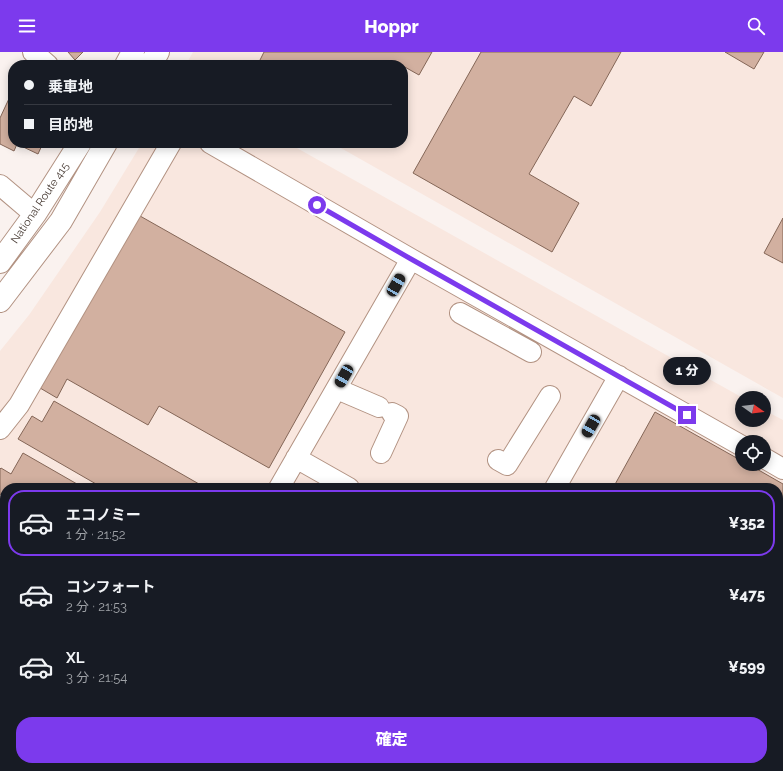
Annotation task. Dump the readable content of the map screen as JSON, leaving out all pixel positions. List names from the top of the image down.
{
  "streets": {
    "main road": ["National Route 415"]
  },
  "north": "right",
  "page": {
    "header": "Hoppr",
    "banner": ["乗車地", "目的地"],
    "bubble": "1 分",
    "list": [
      {
        "name": "エコノミー",
        "note": "1 分 · 21:52",
        "value": "¥352"
      },
      {
        "name": "コンフォート",
        "note": "2 分 · 21:53",
        "value": "¥475"
      },
      {
        "name": "XL",
        "note": "3 分 · 21:54",
        "value": "¥599"
      }
    ],
    "buttons": "確定"
  }
}
